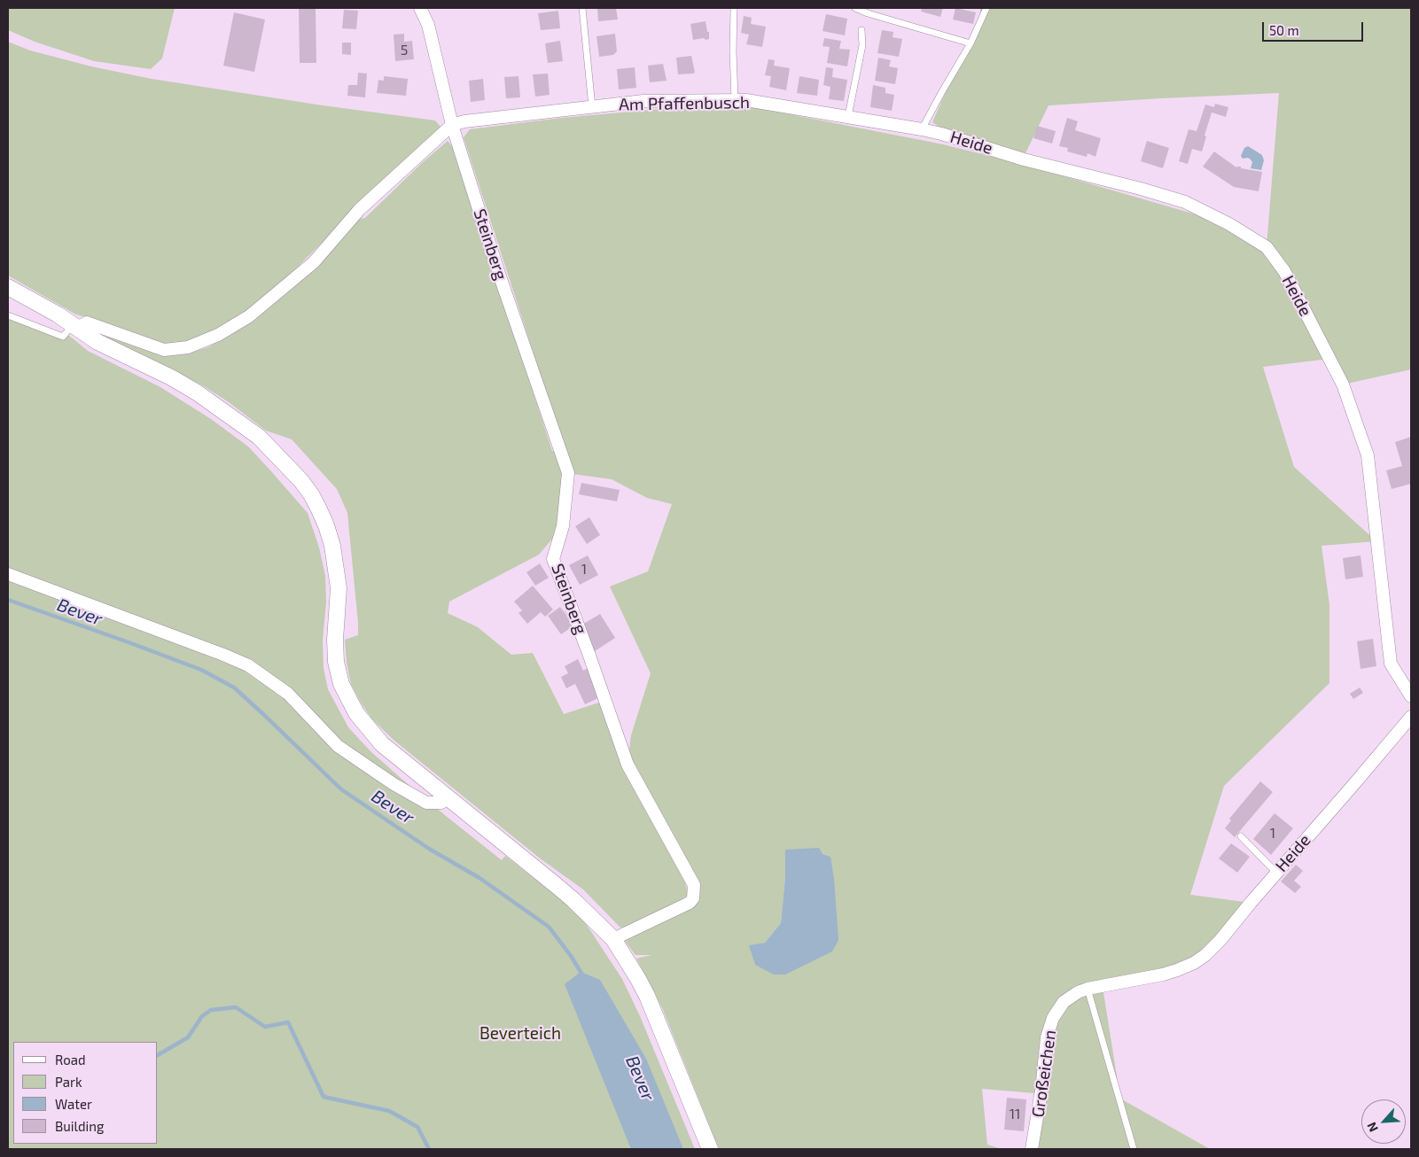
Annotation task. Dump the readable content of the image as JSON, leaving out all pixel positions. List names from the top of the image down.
{
  "streets": {
    "street": [
      "Am Pfaffenbusch",
      "Heide",
      "Steinberg",
      "Großeichen"
    ]
  },
  "crossings": [
    ["Am Pfaffenbusch", "Heide"],
    ["Am Pfaffenbusch", "Steinberg"],
    ["Heide", "Großeichen"]
  ],
  "water": ["Bever"],
  "parks": ["Beverteich"],
  "house_numbers": [
    "5",
    "1",
    "1",
    "11"
  ],
  "legend": [
    "Road",
    "Park",
    "Water",
    "Building"
  ],
  "scale_bar": "50 m",
  "north": "bottom left"
}
